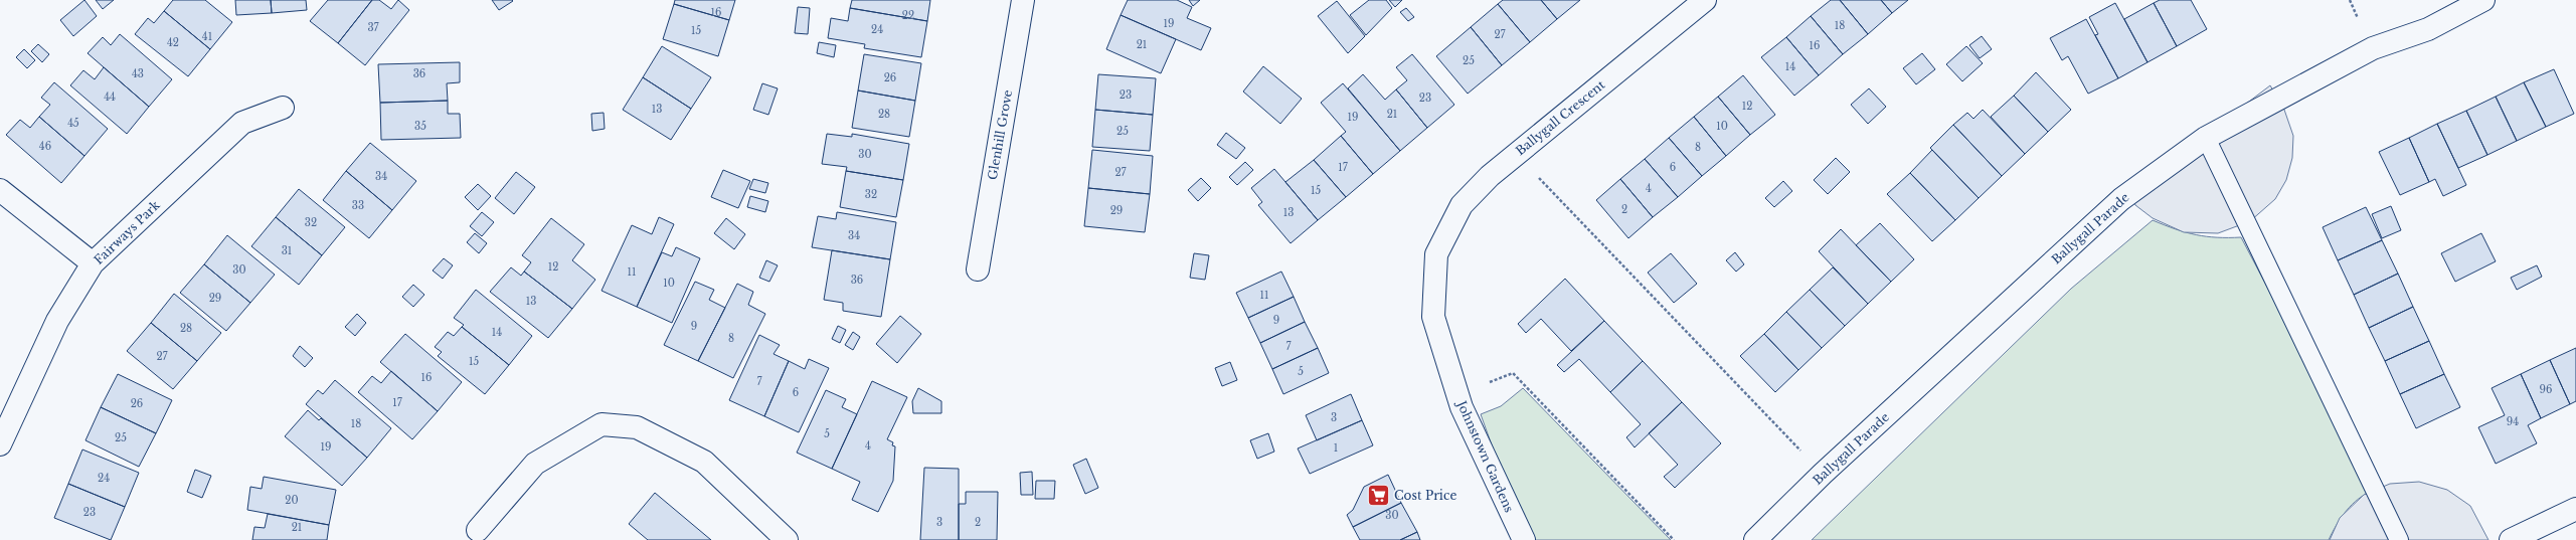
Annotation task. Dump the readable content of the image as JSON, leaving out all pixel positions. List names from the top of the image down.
{
  "streets": {
    "street": [
      "Ballygall Crescent",
      "Glenhill Grove",
      "Ballygall Parade",
      "Fairways Park",
      "Johnstown Gardens"
    ]
  },
  "crossings": [
    ["Ballygall Crescent", "Johnstown Gardens"]
  ],
  "places": {
    "supermarket": ["Cost Price"]
  },
  "house_numbers": [
    "16",
    "22",
    "19",
    "18",
    "37",
    "24",
    "15",
    "27",
    "41",
    "42",
    "21",
    "16",
    "25",
    "14",
    "43",
    "36",
    "26",
    "23",
    "44",
    "23",
    "12",
    "13",
    "28",
    "21",
    "19",
    "45",
    "35",
    "10",
    "25",
    "46",
    "8",
    "30",
    "17",
    "6",
    "27",
    "34",
    "4",
    "15",
    "32",
    "33",
    "2",
    "29",
    "13",
    "32",
    "34",
    "31",
    "12",
    "30",
    "11",
    "36",
    "10",
    "11",
    "29",
    "13",
    "9",
    "9",
    "28",
    "14",
    "8",
    "7",
    "27",
    "15",
    "5",
    "16",
    "7",
    "96",
    "6",
    "17",
    "26",
    "3",
    "94",
    "18",
    "5",
    "25",
    "4",
    "19",
    "1",
    "24",
    "20",
    "23",
    "30",
    "3",
    "2",
    "21"
  ]
}
